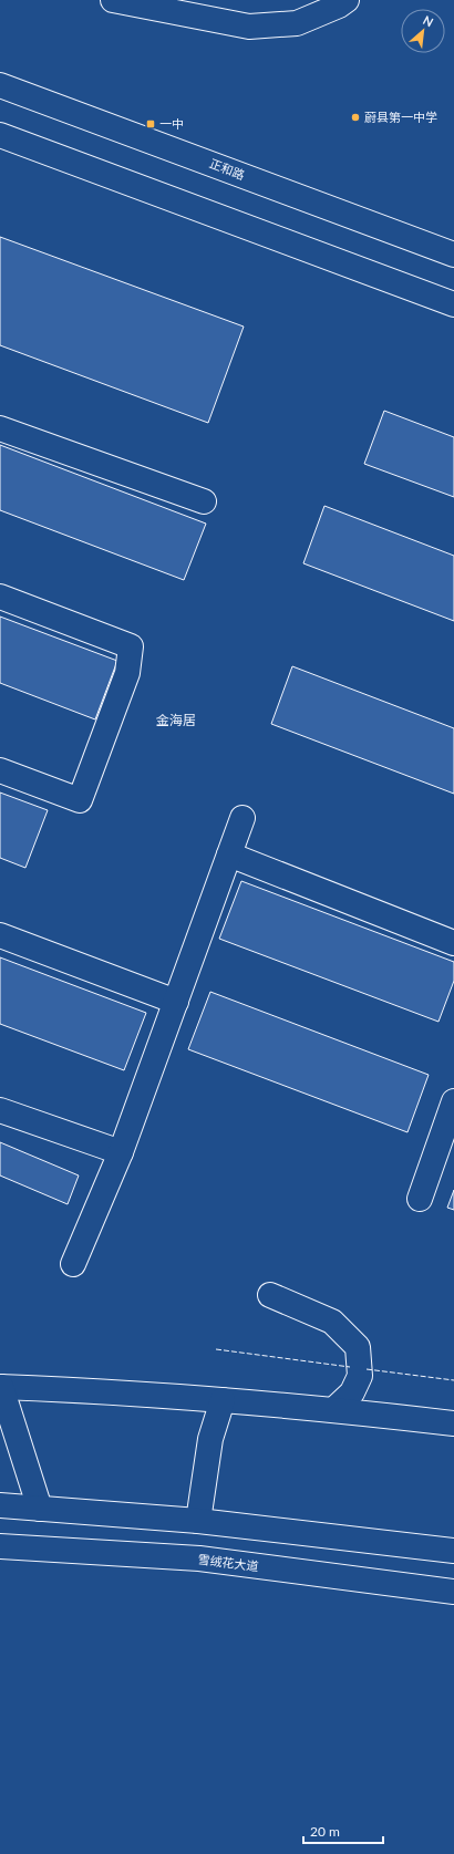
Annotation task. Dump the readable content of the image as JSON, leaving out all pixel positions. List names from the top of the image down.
{
  "streets": {
    "main road": ["正和路", "雪绒花大道"]
  },
  "districts": ["金海居"],
  "places": {
    "other": ["蔚县第一中学"],
    "transit": ["一中"]
  },
  "scale_bar": "20 m",
  "north": "top right"
}
